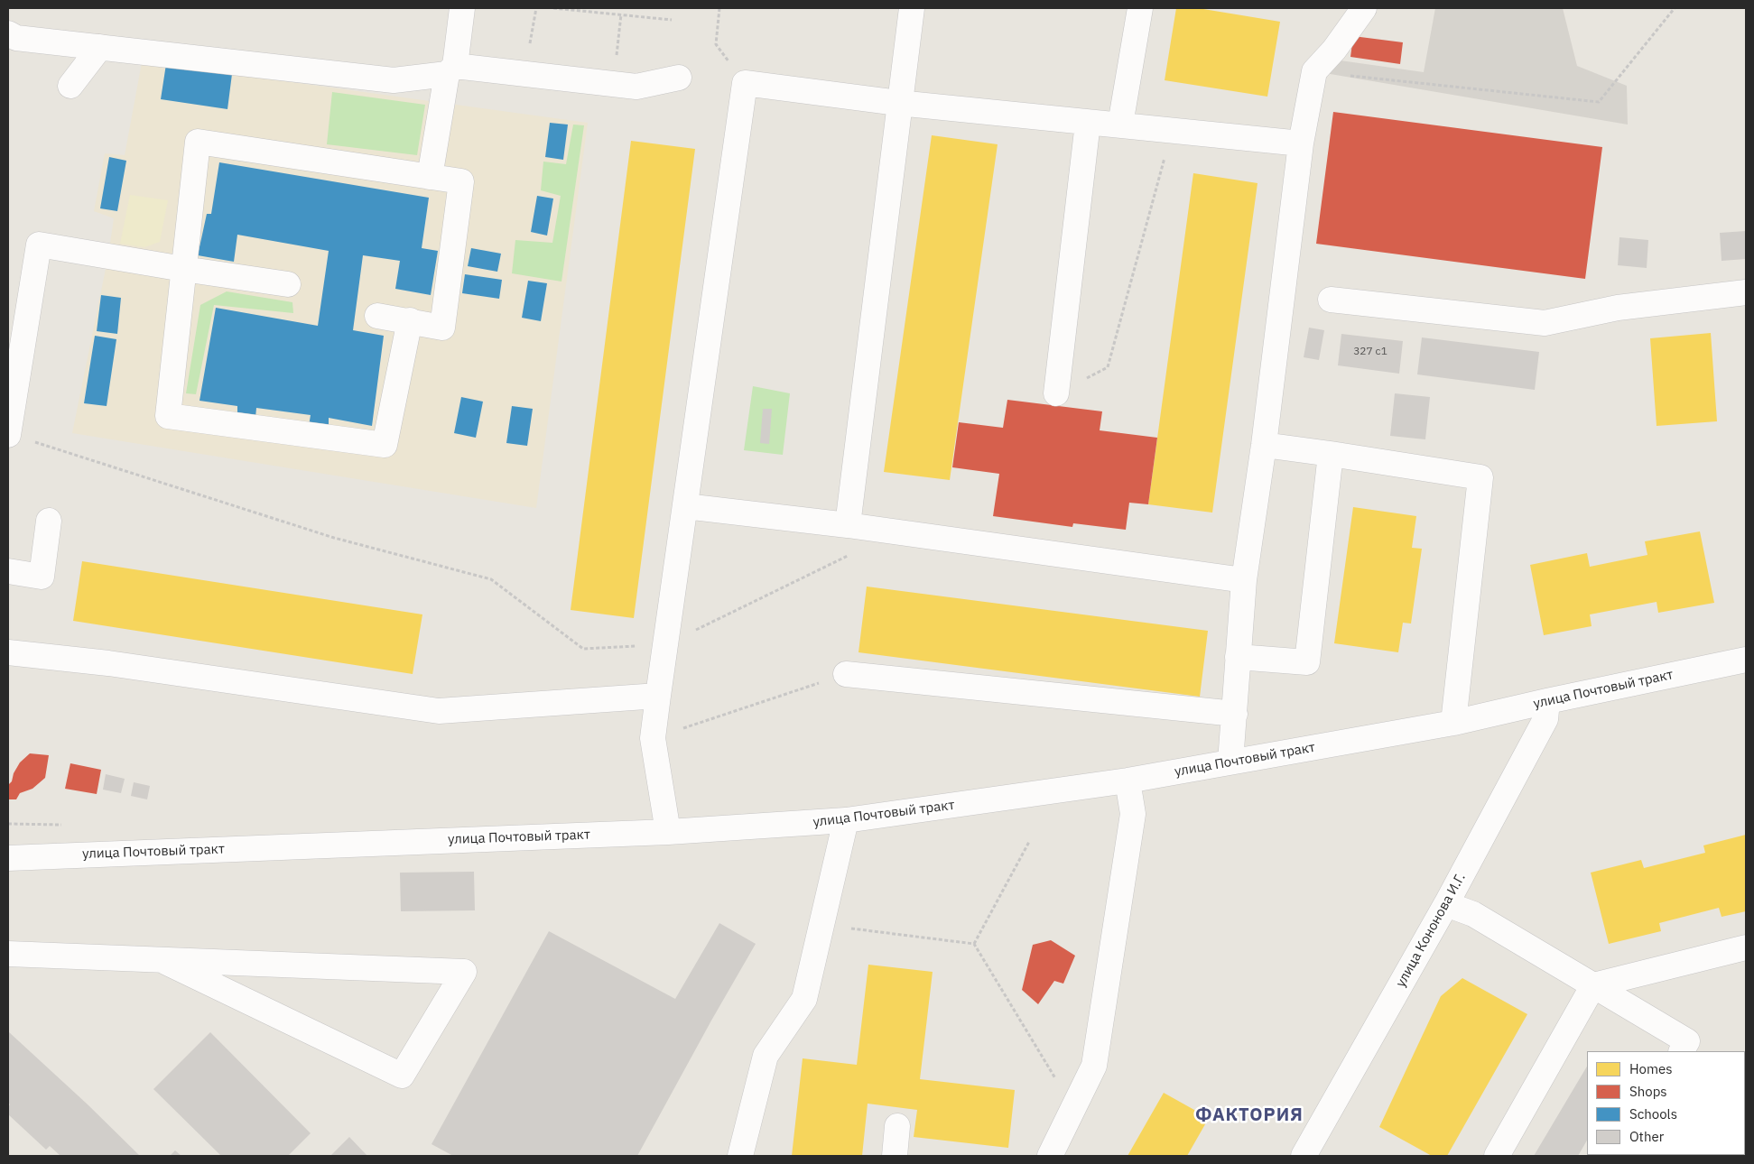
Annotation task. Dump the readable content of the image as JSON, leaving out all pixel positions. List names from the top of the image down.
{
  "streets": {
    "street": ["улица Почтовый тракт", "улица Кононова И.Г."]
  },
  "crossings": [
    ["улица Почтовый тракт", "улица Кононова И.Г."]
  ],
  "districts": ["ФАКТОРИЯ"],
  "house_numbers": ["327 с1"],
  "legend": [
    "Homes",
    "Shops",
    "Schools",
    "Other"
  ]
}
